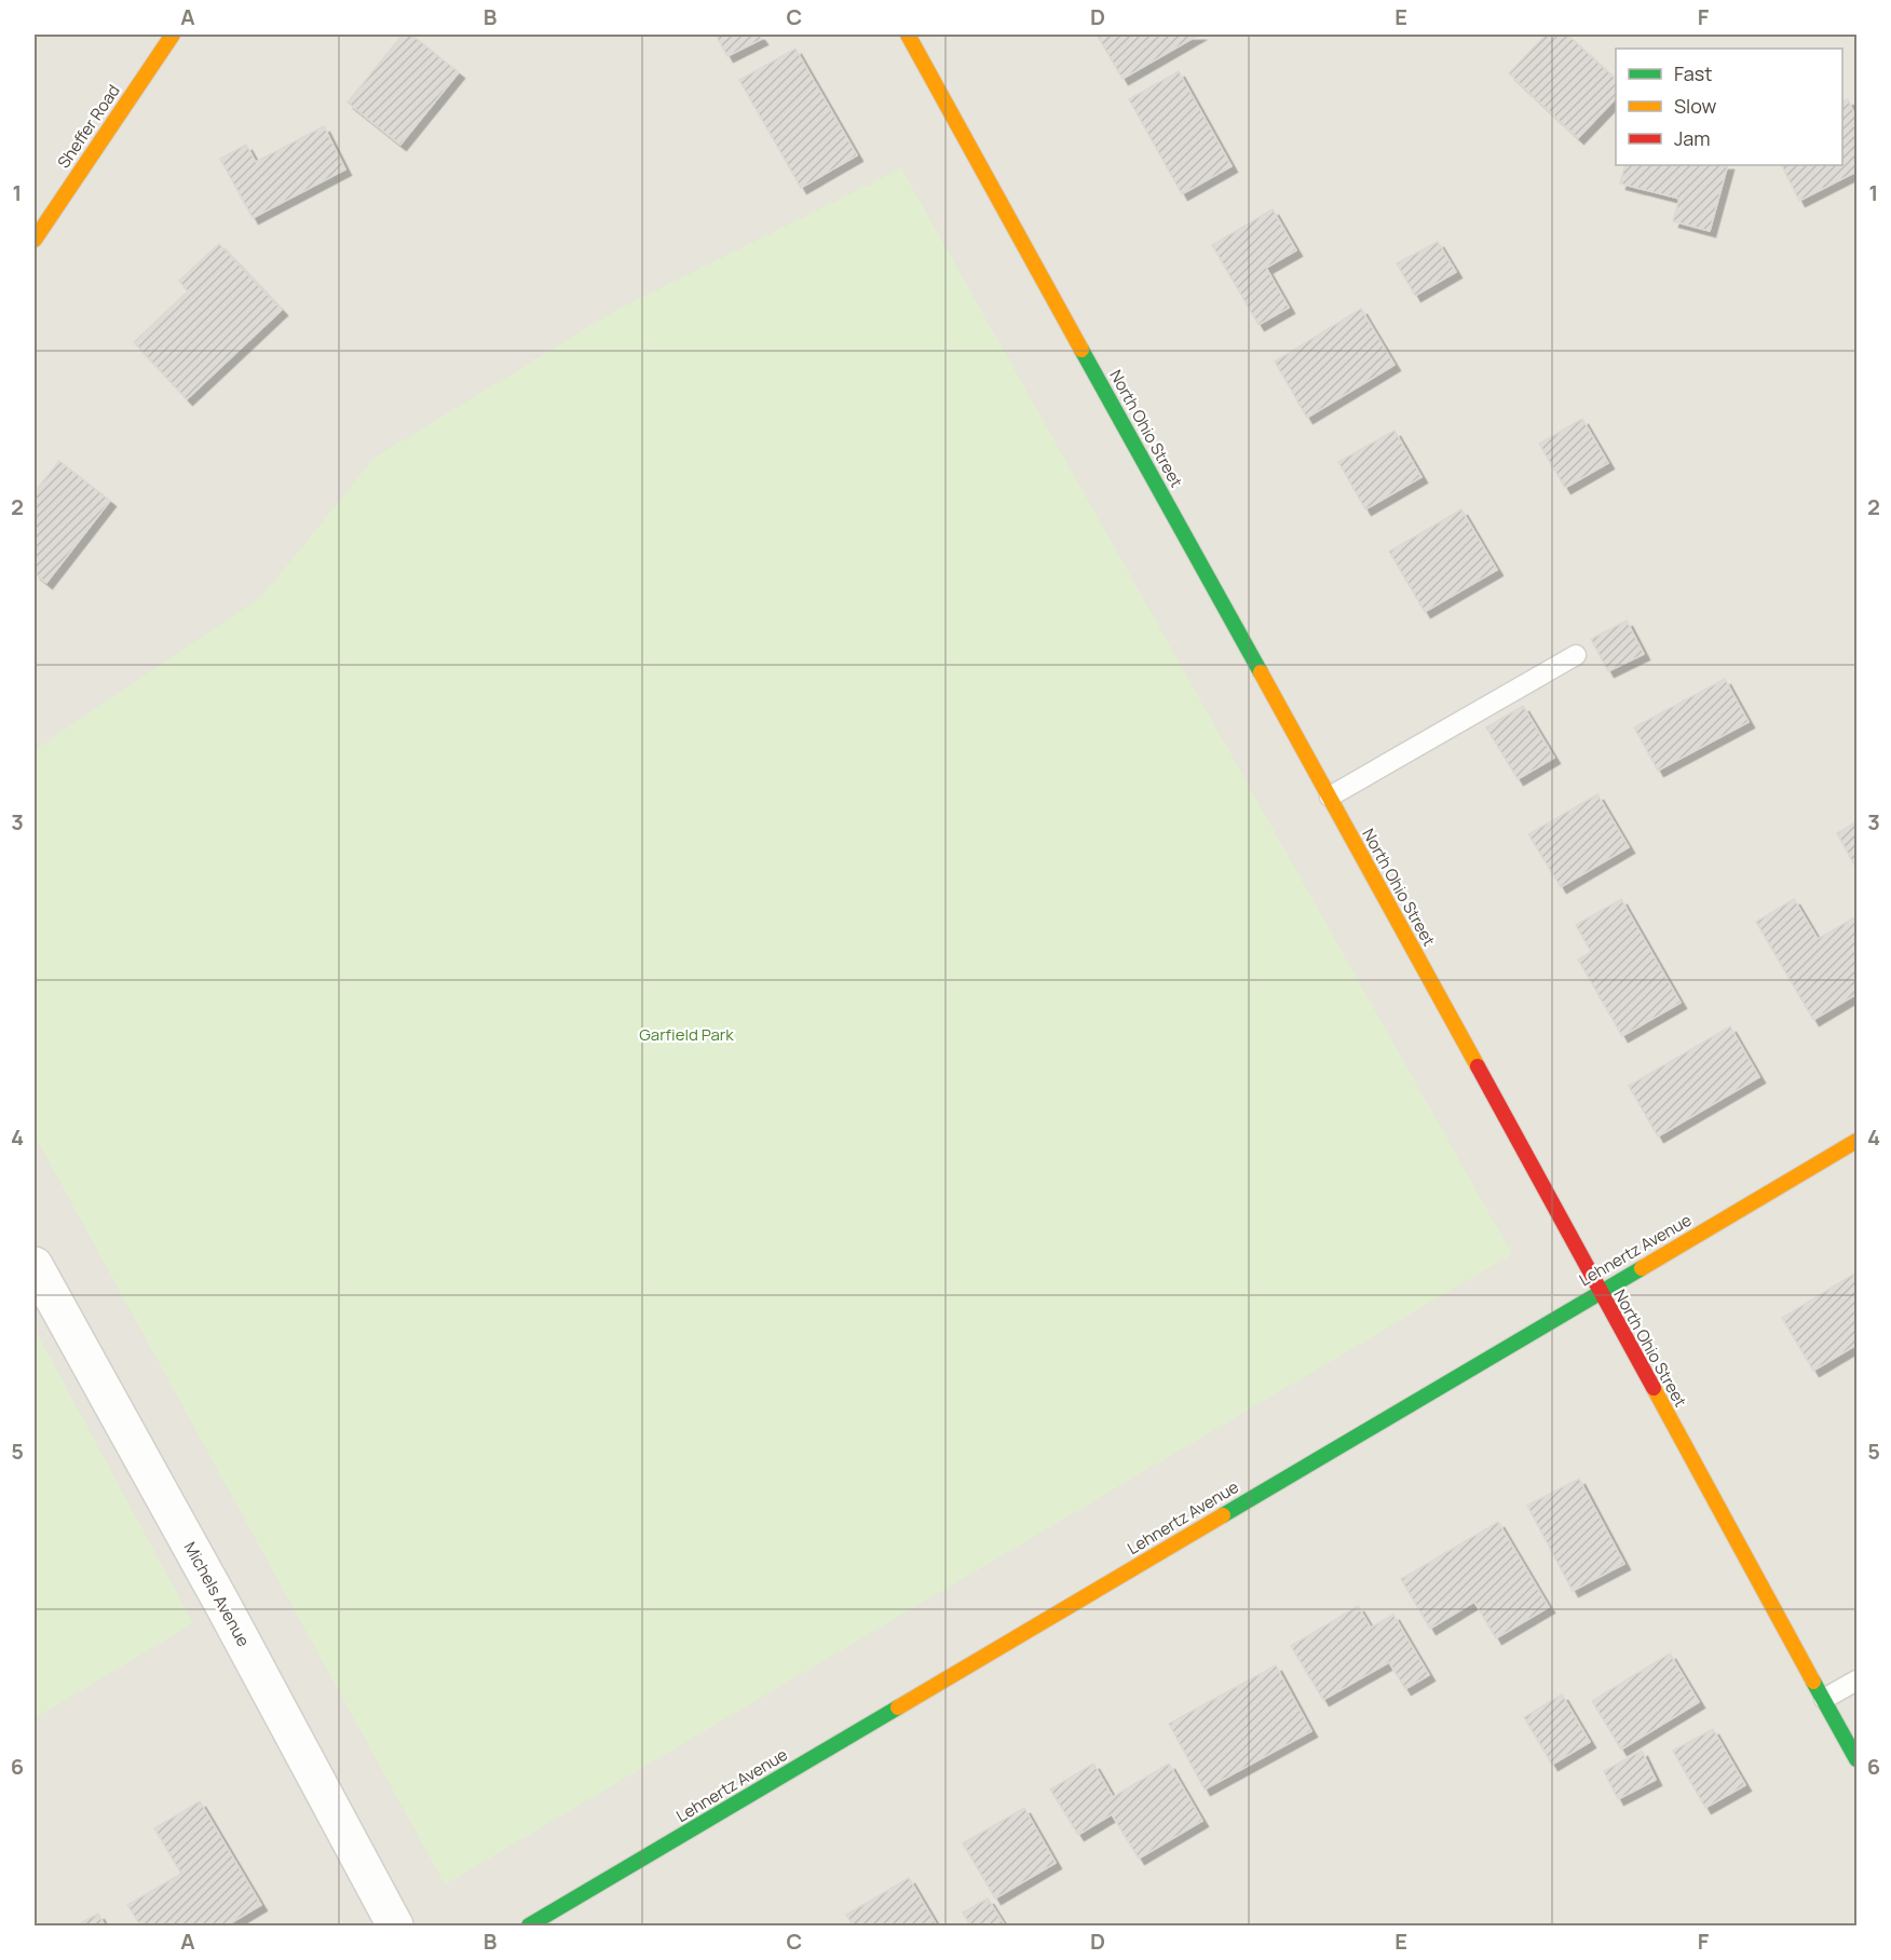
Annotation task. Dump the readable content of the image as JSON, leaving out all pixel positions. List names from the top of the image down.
{
  "streets": {
    "street": [
      "Sheffer Road",
      "North Ohio Street",
      "Lehnertz Avenue",
      "Michels Avenue"
    ]
  },
  "crossings": [
    ["North Ohio Street", "Lehnertz Avenue"]
  ],
  "parks": ["Garfield Park"],
  "legend": ["Fast", "Slow", "Jam"],
  "grid": {
    "columns": [
      "A",
      "B",
      "C",
      "D",
      "E",
      "F"
    ],
    "rows": [
      "1",
      "2",
      "3",
      "4",
      "5",
      "6"
    ]
  }
}
